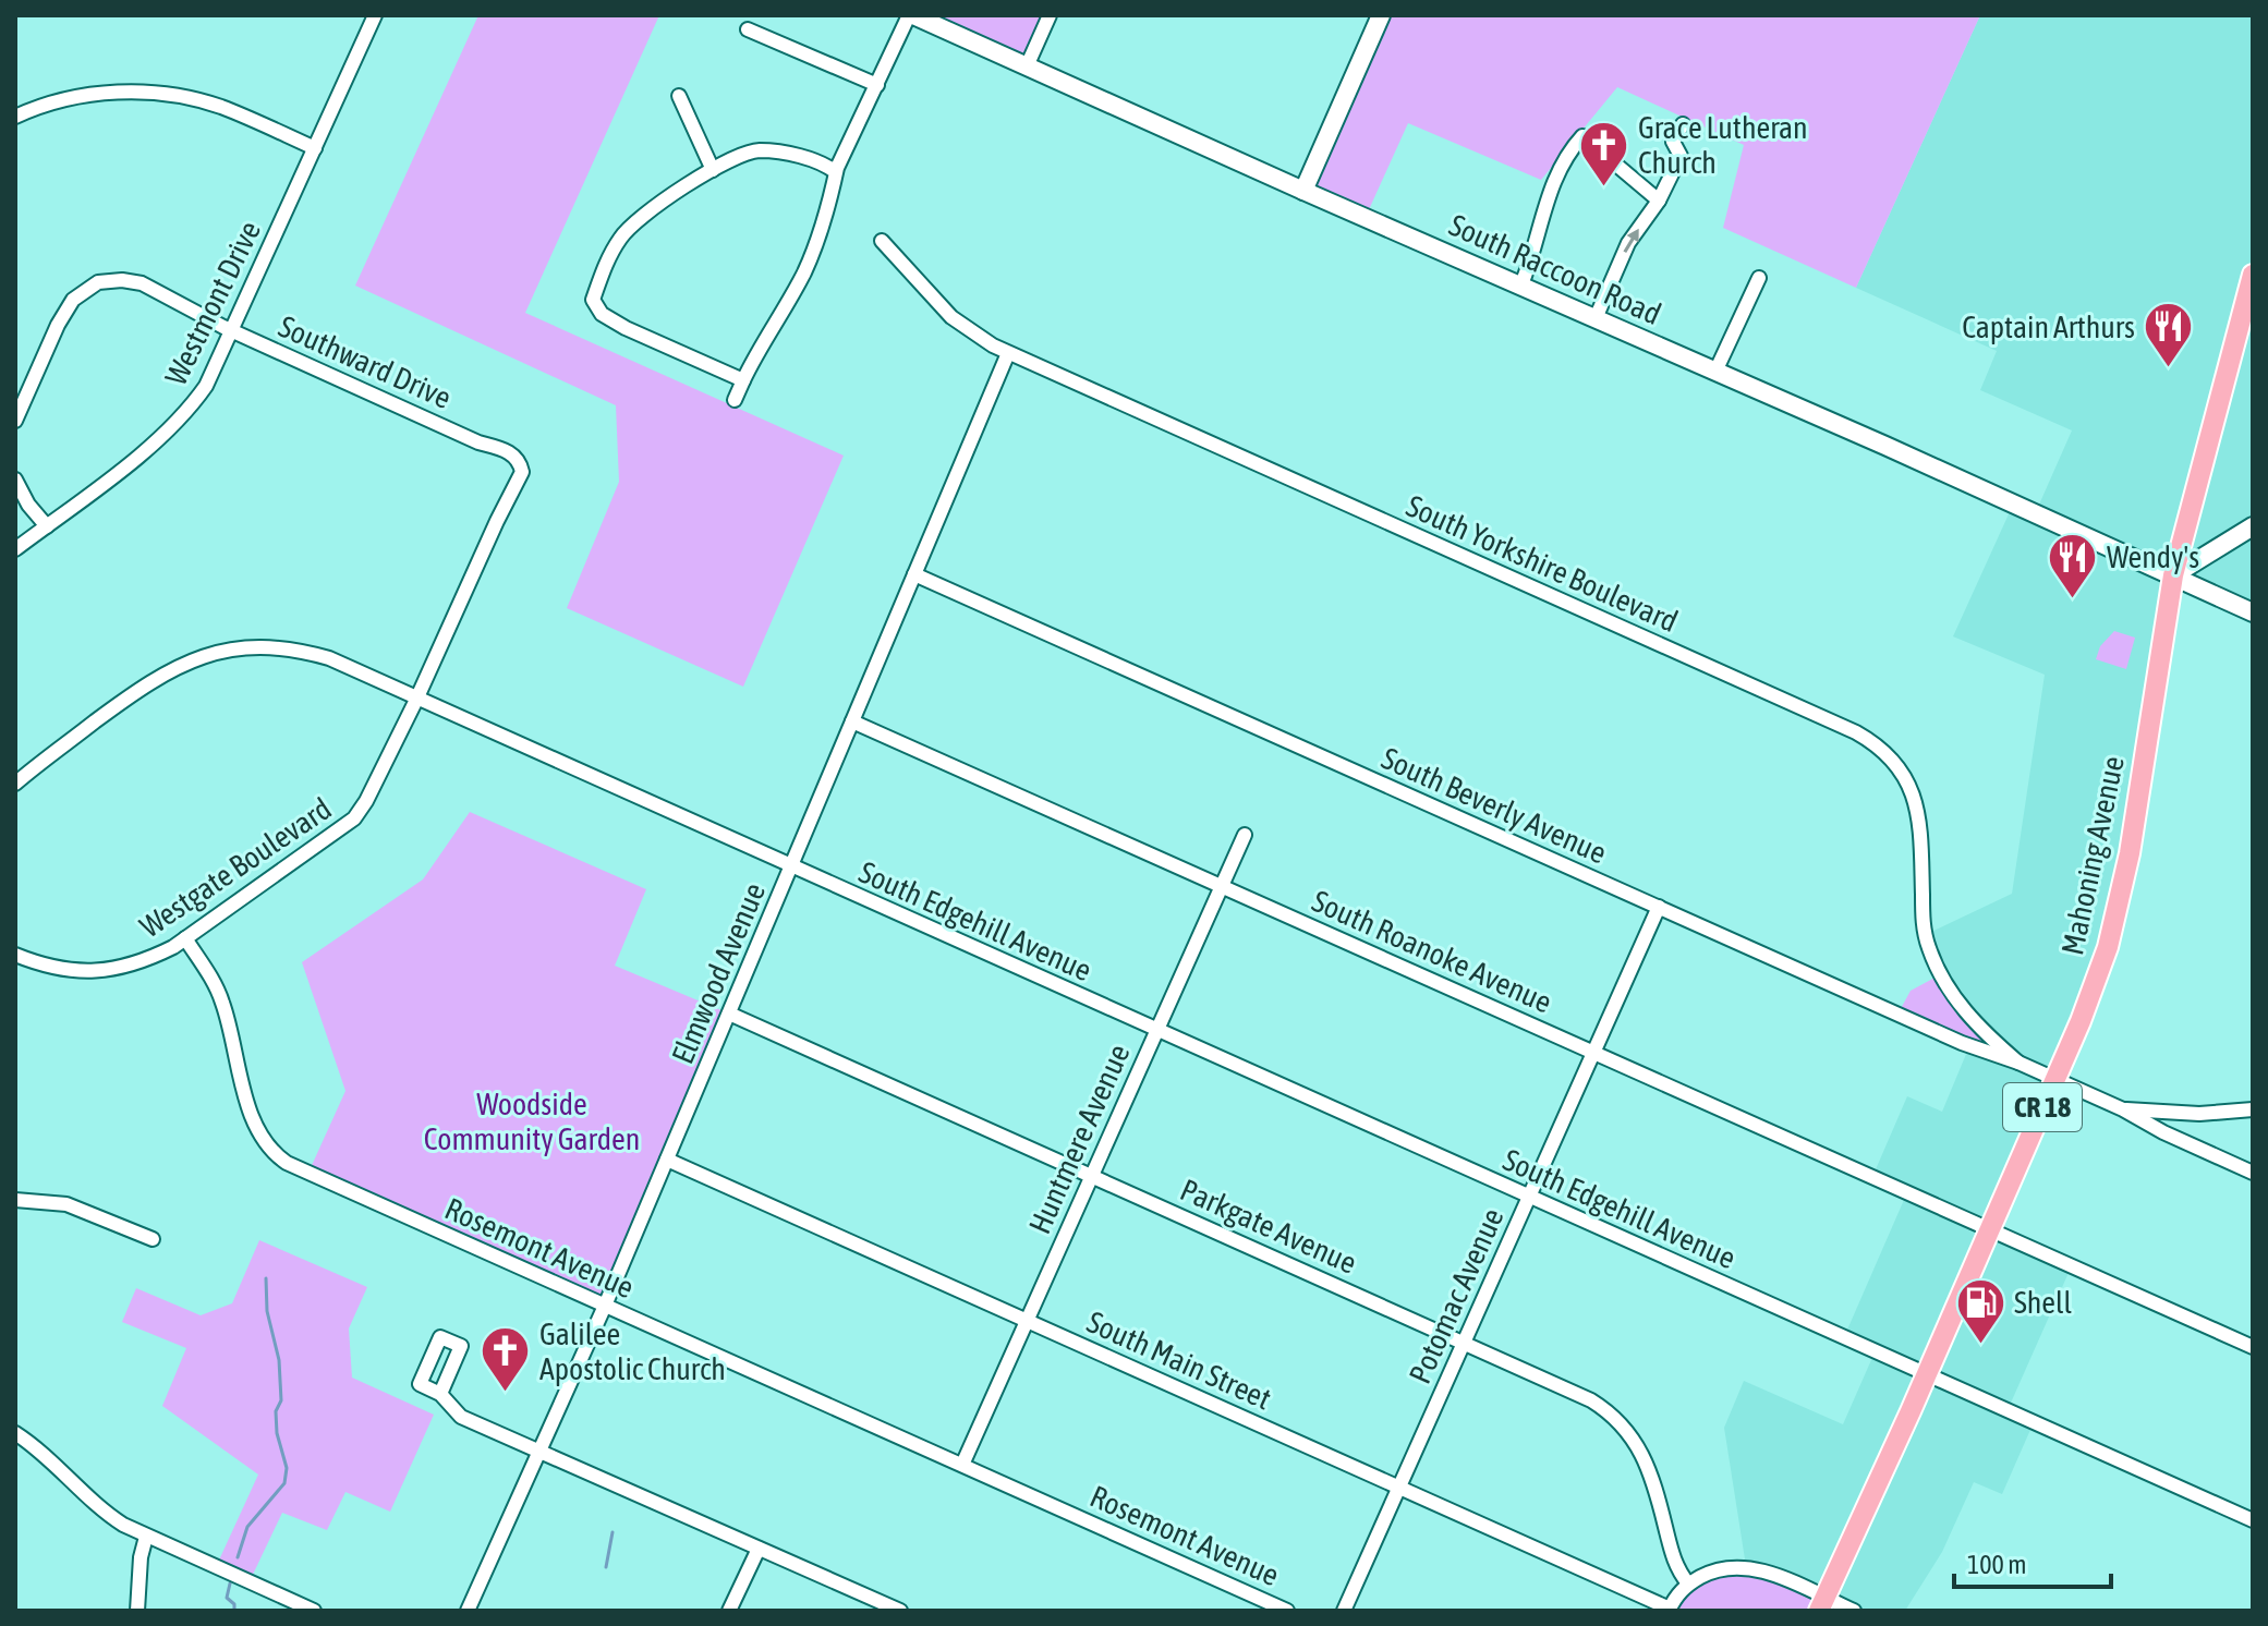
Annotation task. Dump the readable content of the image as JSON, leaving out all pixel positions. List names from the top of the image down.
{
  "streets": {
    "main road": ["Mahoning Avenue", "CR 18"],
    "street": [
      "South Raccoon Road",
      "Westmont Drive",
      "Southward Drive",
      "South Yorkshire Boulevard",
      "South Beverly Avenue",
      "Westgate Boulevard",
      "South Edgehill Avenue",
      "South Roanoke Avenue",
      "Elmwood Avenue",
      "Huntmere Avenue",
      "Parkgate Avenue",
      "Rosemont Avenue",
      "Potomac Avenue",
      "South Main Street"
    ]
  },
  "crossings": [
    ["South Raccoon Road", "Mahoning Avenue"],
    ["Westmont Drive", "Southward Drive"],
    ["Southward Drive", "Westgate Boulevard"],
    ["Southward Drive", "South Edgehill Avenue"],
    ["South Yorkshire Boulevard", "South Beverly Avenue"],
    ["South Yorkshire Boulevard", "Elmwood Avenue"],
    ["South Beverly Avenue", "Mahoning Avenue"],
    ["South Beverly Avenue", "Elmwood Avenue"],
    ["South Beverly Avenue", "Potomac Avenue"],
    ["Mahoning Avenue", "South Edgehill Avenue"],
    ["Mahoning Avenue", "South Roanoke Avenue"],
    ["Westgate Boulevard", "South Edgehill Avenue"],
    ["Westgate Boulevard", "Rosemont Avenue"],
    ["South Edgehill Avenue", "Elmwood Avenue"],
    ["South Edgehill Avenue", "Huntmere Avenue"],
    ["South Edgehill Avenue", "Potomac Avenue"],
    ["South Roanoke Avenue", "Elmwood Avenue"],
    ["South Roanoke Avenue", "Huntmere Avenue"],
    ["South Roanoke Avenue", "Potomac Avenue"],
    ["Elmwood Avenue", "Parkgate Avenue"],
    ["Elmwood Avenue", "Rosemont Avenue"],
    ["Elmwood Avenue", "South Main Street"],
    ["Huntmere Avenue", "Parkgate Avenue"],
    ["Huntmere Avenue", "Rosemont Avenue"],
    ["Huntmere Avenue", "South Main Street"],
    ["Parkgate Avenue", "Potomac Avenue"],
    ["Potomac Avenue", "South Main Street"]
  ],
  "parks": ["Woodside Community Garden"],
  "places": {
    "church": ["Grace Lutheran Church", "Galilee Apostolic Church"],
    "restaurant": ["Captain Arthurs", "Wendy's"],
    "fuel station": ["Shell"]
  },
  "scale_bar": "100 m"
}
